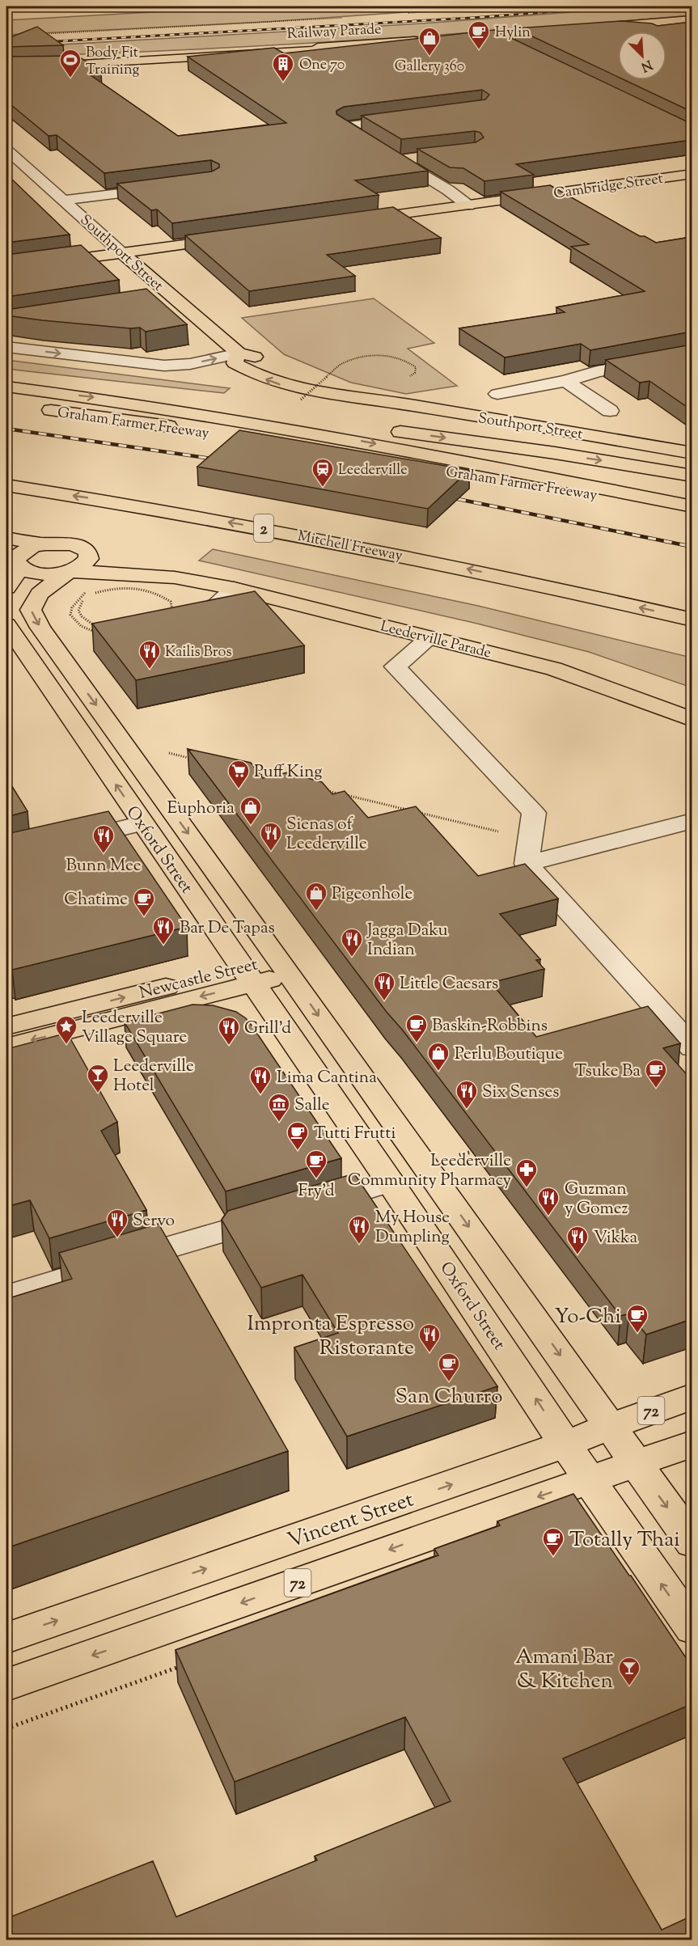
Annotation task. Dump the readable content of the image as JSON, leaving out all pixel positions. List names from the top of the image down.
{
  "streets": {
    "main road": [
      "Railway Parade",
      "Cambridge Street",
      "Southport Street",
      "Graham Farmer Freeway",
      "2",
      "Mitchell Freeway",
      "Leederville Parade",
      "Oxford Street",
      "Newcastle Street",
      "72",
      "Vincent Street"
    ]
  },
  "crossings": [
    ["Leederville Parade", "Oxford Street"],
    ["Oxford Street", "Newcastle Street"],
    ["Oxford Street", "72"],
    ["Oxford Street", "Vincent Street"]
  ],
  "places": {
    "cafe": [
      "Hylin",
      "Chatime",
      "Baskin-Robbins",
      "Tsuke Ba",
      "Tutti Frutti",
      "Fry'd",
      "Yo-Chi",
      "San Churro",
      "Totally Thai"
    ],
    "shop": [
      "Gallery 360",
      "Euphoria",
      "Pigeonhole",
      "Perlu Boutique"
    ],
    "sports": ["Body Fit Training"],
    "building": ["One 70"],
    "station": ["Leederville"],
    "restaurant": [
      "Kailis Bros",
      "Sienas of Leederville",
      "Bunn Mee",
      "Bar De Tapas",
      "Jagga Daku Indian",
      "Little Caesars",
      "Grill'd",
      "Lima Cantina",
      "Six Senses",
      "Guzman y Gomez",
      "Servo",
      "My House Dumpling",
      "Vikka",
      "Impronta Espresso Ristorante"
    ],
    "supermarket": ["Puff King"],
    "place": ["Leederville Village Square"],
    "bar": ["Leederville Hotel", "Amani Bar & Kitchen"],
    "museum": ["Salle"],
    "pharmacy": ["Leederville Community Pharmacy"]
  },
  "north": "bottom right"
}
